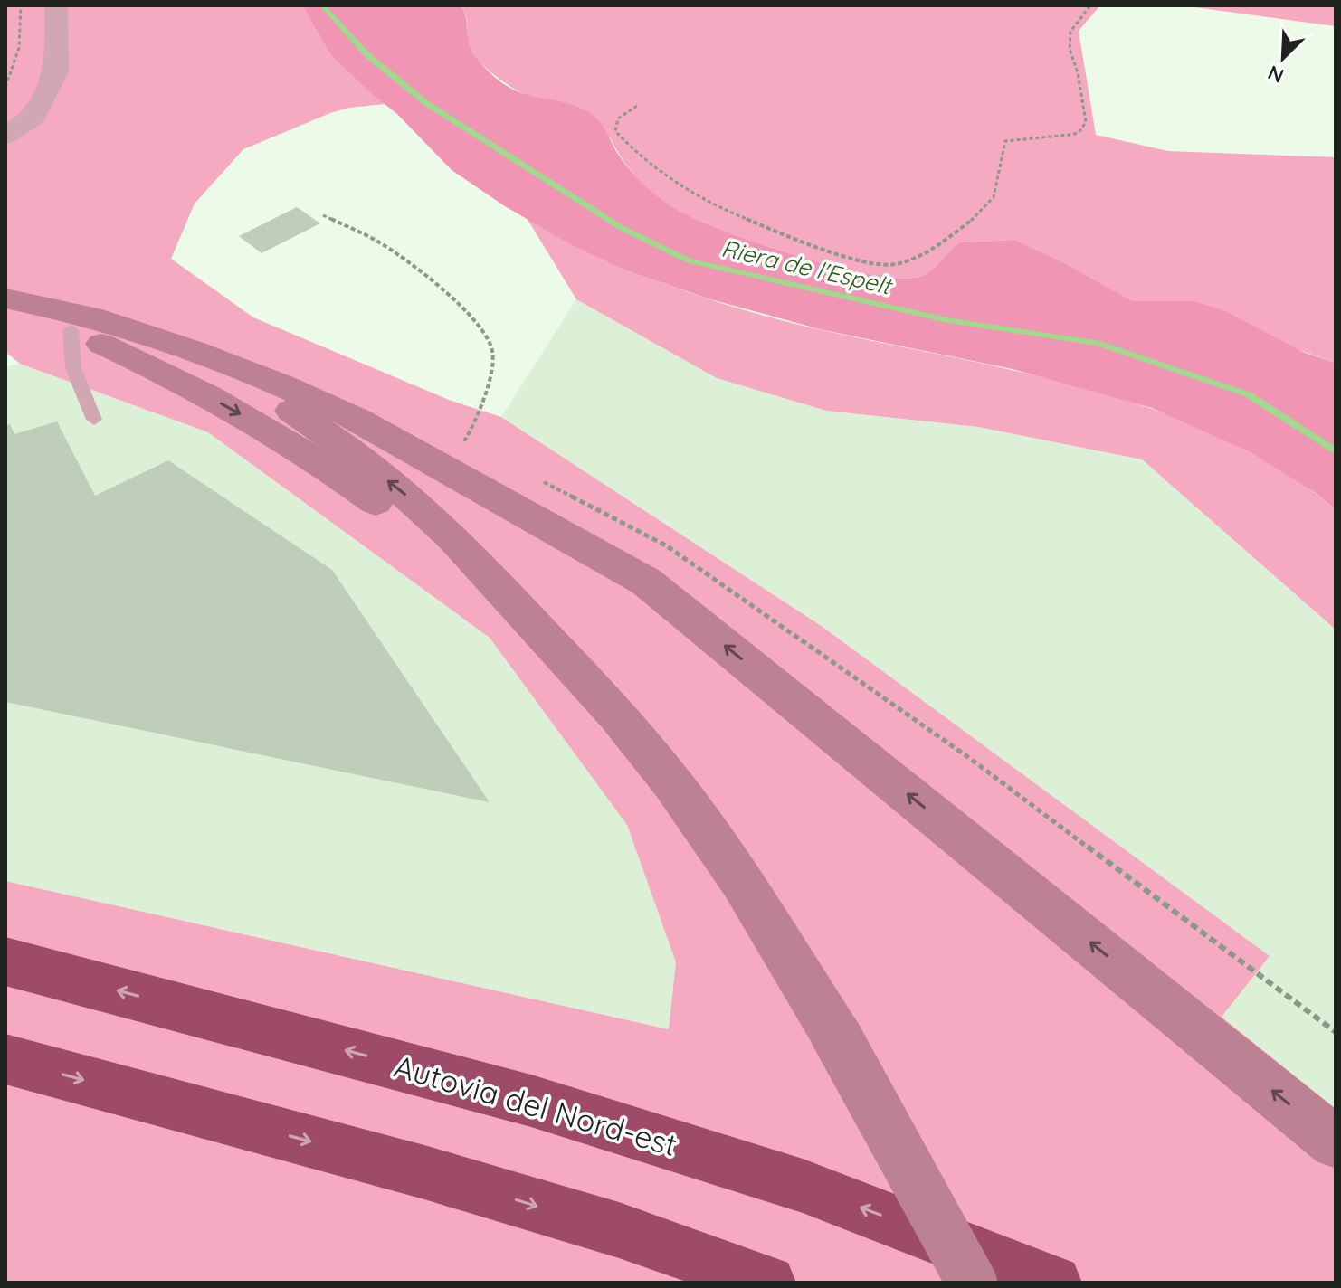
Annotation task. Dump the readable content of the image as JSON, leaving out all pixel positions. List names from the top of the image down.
{
  "streets": {
    "highway": ["Autovia del Nord-est"]
  },
  "water": ["Riera de l'Espelt"],
  "north": "bottom left"
}
